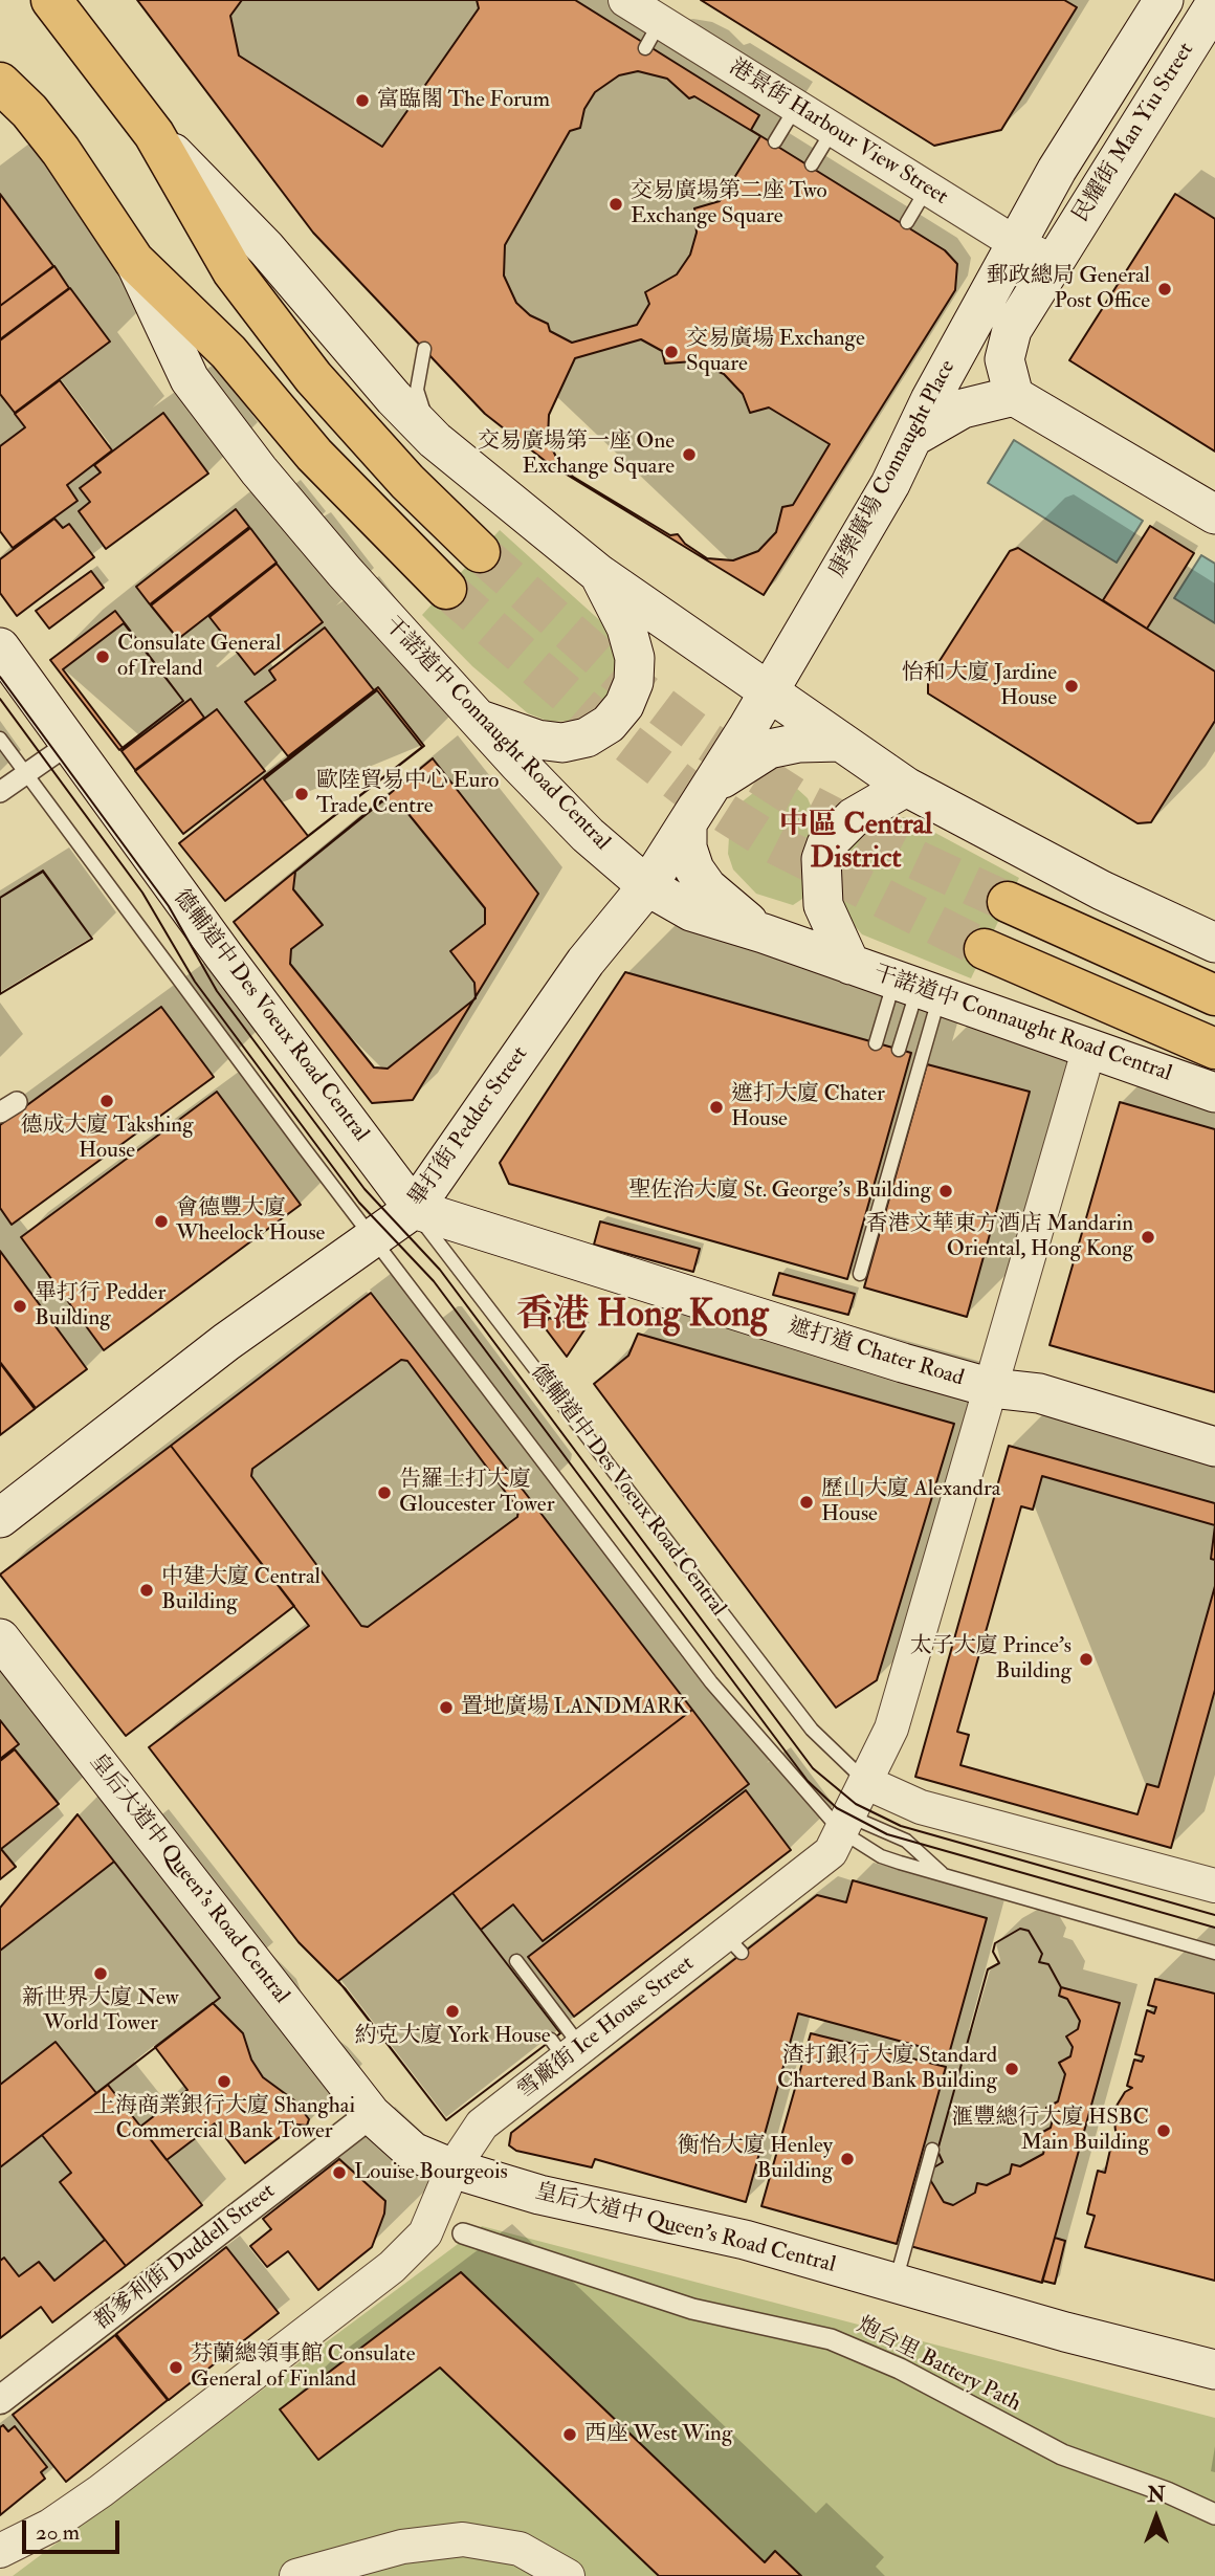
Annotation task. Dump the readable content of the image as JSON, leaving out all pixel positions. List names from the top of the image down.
{
  "streets": {
    "main road": [
      "民耀街 Man Yiu Street",
      "康樂廣場 Connaught Place",
      "干諾道中 Connaught Road Central",
      "德輔道中 Des Voeux Road Central",
      "畢打街 Pedder Street",
      "遮打道 Chater Road",
      "皇后大道中 Queen's Road Central"
    ],
    "street": [
      "港景街 Harbour View Street",
      "雪廠街 Ice House Street",
      "都爹利街 Duddell Street",
      "炮台里 Battery Path"
    ]
  },
  "crossings": [
    ["港景街 Harbour View Street", "民耀街 Man Yiu Street"],
    ["港景街 Harbour View Street", "康樂廣場 Connaught Place"],
    ["民耀街 Man Yiu Street", "康樂廣場 Connaught Place"],
    ["康樂廣場 Connaught Place", "畢打街 Pedder Street"],
    ["干諾道中 Connaught Road Central", "畢打街 Pedder Street"],
    ["干諾道中 Connaught Road Central", "雪廠街 Ice House Street"],
    ["德輔道中 Des Voeux Road Central", "畢打街 Pedder Street"],
    ["德輔道中 Des Voeux Road Central", "遮打道 Chater Road"],
    ["德輔道中 Des Voeux Road Central", "雪廠街 Ice House Street"],
    ["畢打街 Pedder Street", "遮打道 Chater Road"],
    ["遮打道 Chater Road", "雪廠街 Ice House Street"],
    ["皇后大道中 Queen's Road Central", "雪廠街 Ice House Street"],
    ["皇后大道中 Queen's Road Central", "都爹利街 Duddell Street"]
  ],
  "districts": ["中區 Central District", "香港 Hong Kong"],
  "places": [
    "富臨閣 The Forum",
    "交易廣場第二座 Two Exchange Square",
    "郵政總局 General Post Office",
    "交易廣場 Exchange Square",
    "交易廣場第一座 One Exchange Square",
    "Consulate General of Ireland",
    "怡和大廈 Jardine House",
    "歐陸貿易中心 Euro Trade Centre",
    "德成大廈 Takshing House",
    "遮打大廈 Chater House",
    "聖佐治大廈 St. George's Building",
    "會德豐大廈 Wheelock House",
    "香港文華東方酒店 Mandarin Oriental, Hong Kong",
    "畢打行 Pedder Building",
    "告羅士打大廈 Gloucester Tower",
    "歷山大廈 Alexandra House",
    "中建大廈 Central Building",
    "太子大廈 Prince's Building",
    "置地廣場 LANDMARK",
    "新世界大廈 New World Tower",
    "約克大廈 York House",
    "渣打銀行大廈 Standard Chartered Bank Building",
    "上海商業銀行大廈 Shanghai Commercial Bank Tower",
    "滙豐總行大廈 HSBC Main Building",
    "衡怡大廈 Henley Building",
    "Louise Bourgeois",
    "芬蘭總領事館 Consulate General of Finland",
    "西座 West Wing"
  ],
  "scale_bar": "20 m",
  "north": "top"
}
